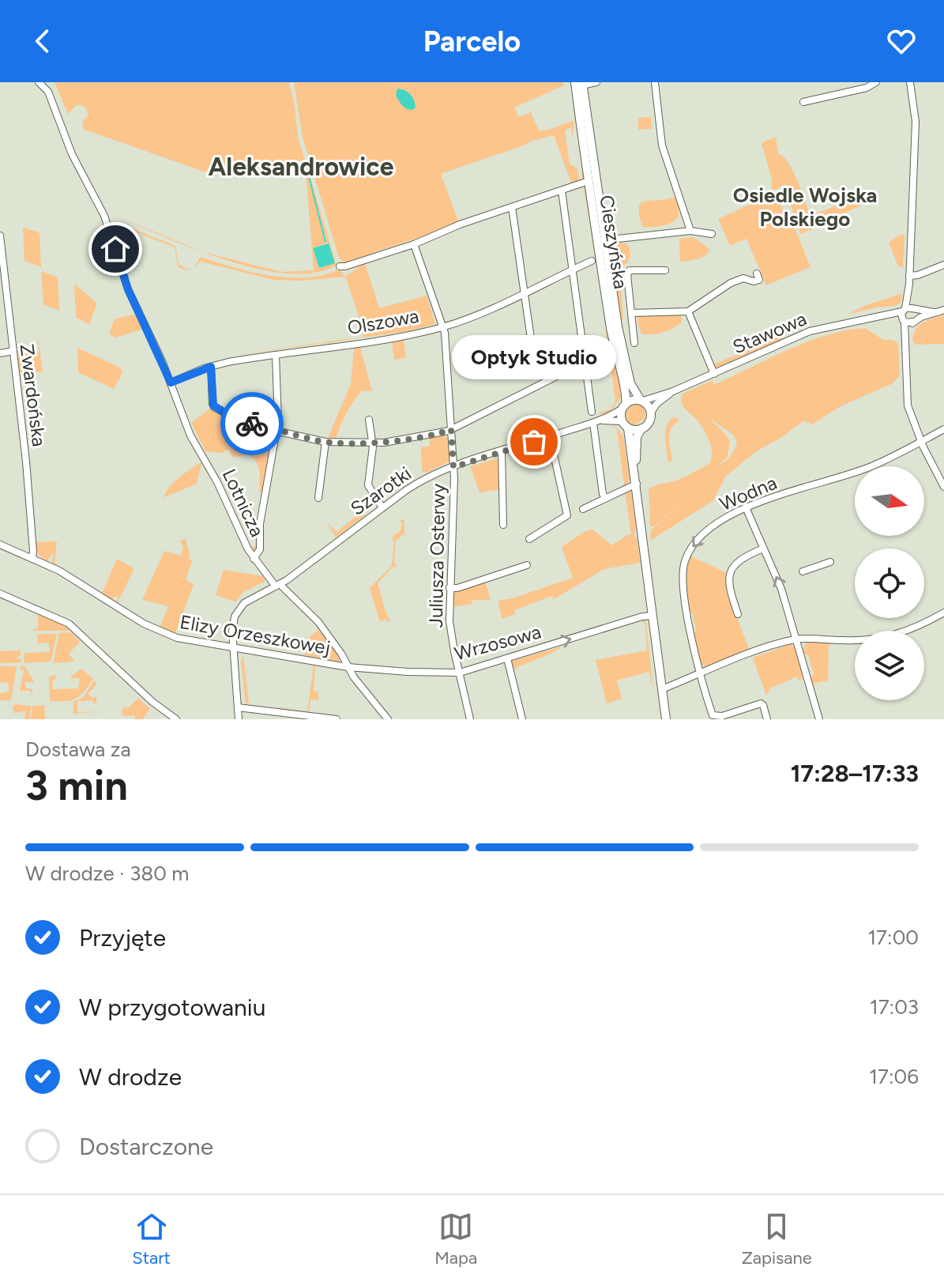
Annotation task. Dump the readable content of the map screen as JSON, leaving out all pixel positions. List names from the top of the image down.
{
  "streets": {
    "main road": ["Cieszyńska"],
    "street": [
      "Olszowa",
      "Stawowa",
      "Zwardońska",
      "Szarotki",
      "Wodna",
      "Lotnicza",
      "Juliusza Osterwy",
      "Elizy Orzeszkowej",
      "Wrzosowa"
    ]
  },
  "crossings": [
    ["Cieszyńska", "Stawowa"],
    ["Cieszyńska", "Szarotki"],
    ["Olszowa", "Lotnicza"],
    ["Olszowa", "Juliusza Osterwy"],
    ["Stawowa", "Szarotki"],
    ["Zwardońska", "Elizy Orzeszkowej"],
    ["Szarotki", "Lotnicza"],
    ["Szarotki", "Juliusza Osterwy"],
    ["Szarotki", "Elizy Orzeszkowej"],
    ["Lotnicza", "Elizy Orzeszkowej"],
    ["Lotnicza", "Wrzosowa"],
    ["Juliusza Osterwy", "Wrzosowa"],
    ["Elizy Orzeszkowej", "Wrzosowa"]
  ],
  "one_way": ["Wrzosowa"],
  "districts": ["Aleksandrowice", "Osiedle Wojska Polskiego"],
  "places": ["Optyk Studio"],
  "north": "right",
  "page": {
    "header": "Parcelo",
    "bubble": "Optyk Studio",
    "heading": ["3 min", "Dostawa za", "17:28–17:33"],
    "bar": "W drodze · 380 m",
    "list": [
      ["Przyjęte", "17:00"],
      ["W przygotowaniu", "17:03"],
      ["W drodze", "17:06"],
      "Dostarczone"
    ],
    "tabs": ["Start", "Mapa", "Zapisane"]
  }
}
